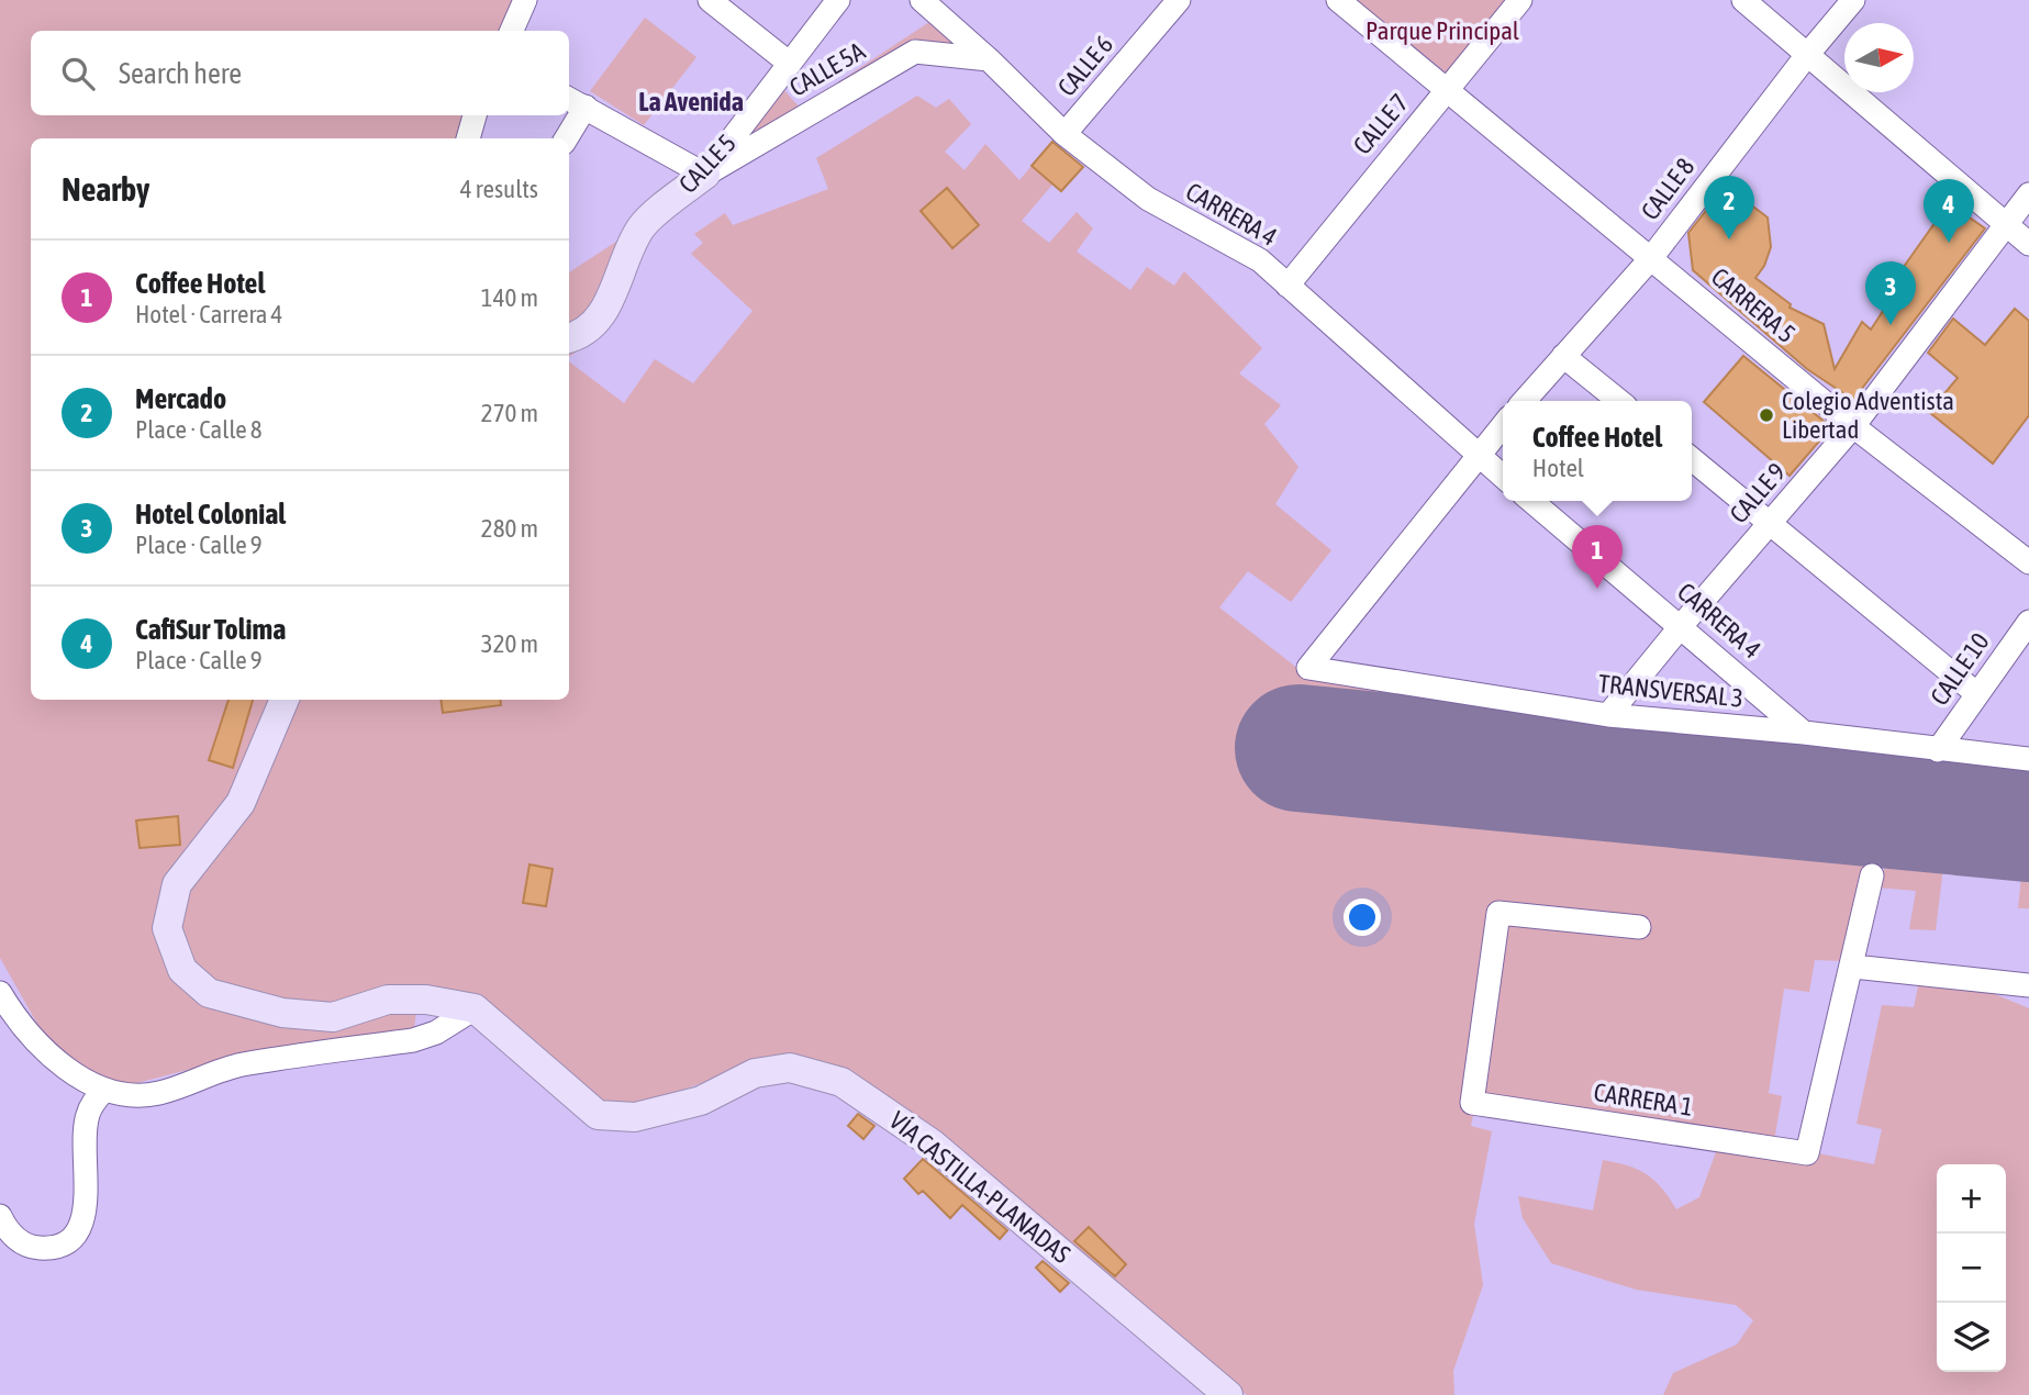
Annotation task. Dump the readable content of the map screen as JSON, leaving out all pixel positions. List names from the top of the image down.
{
  "streets": {
    "main road": ["CALLE 5", "VÍA CASTILLA-PLANADAS"],
    "street": [
      "CALLE 6",
      "CALLE 5A",
      "CALLE 7",
      "CALLE 8",
      "CARRERA 4",
      "CARRERA 5",
      "CALLE 9",
      "CALLE 10",
      "TRANSVERSAL 3",
      "CARRERA 1"
    ]
  },
  "crossings": [
    ["CALLE 6", "CARRERA 4"],
    ["CALLE 5A", "CALLE 5"],
    ["CALLE 5A", "CARRERA 4"],
    ["CALLE 7", "CARRERA 4"],
    ["CALLE 7", "CARRERA 5"],
    ["CALLE 8", "CARRERA 5"],
    ["CARRERA 4", "CALLE 9"],
    ["CARRERA 4", "TRANSVERSAL 3"],
    ["CARRERA 5", "CALLE 9"],
    ["CALLE 9", "TRANSVERSAL 3"],
    ["CALLE 10", "TRANSVERSAL 3"]
  ],
  "districts": ["La Avenida"],
  "parks": ["Parque Principal"],
  "places": ["Colegio Adventista Libertad"],
  "north": "right",
  "page": {
    "search": "Search here",
    "heading": ["Nearby", "4 results"],
    "pins": [
      "2",
      "4",
      "3",
      "1"
    ],
    "list": [
      {
        "mark": "1",
        "name": "Coffee Hotel",
        "note": "Hotel · Carrera 4",
        "value": "140 m"
      },
      {
        "mark": "2",
        "name": "Mercado",
        "note": "Place · Calle 8",
        "value": "270 m"
      },
      {
        "mark": "3",
        "name": "Hotel Colonial",
        "note": "Place · Calle 9",
        "value": "280 m"
      },
      {
        "mark": "4",
        "name": "CafiSur Tolima",
        "note": "Place · Calle 9",
        "value": "320 m"
      }
    ],
    "popup": ["Coffee Hotel", "Hotel"],
    "map_buttons": ["+", "−"]
  }
}
